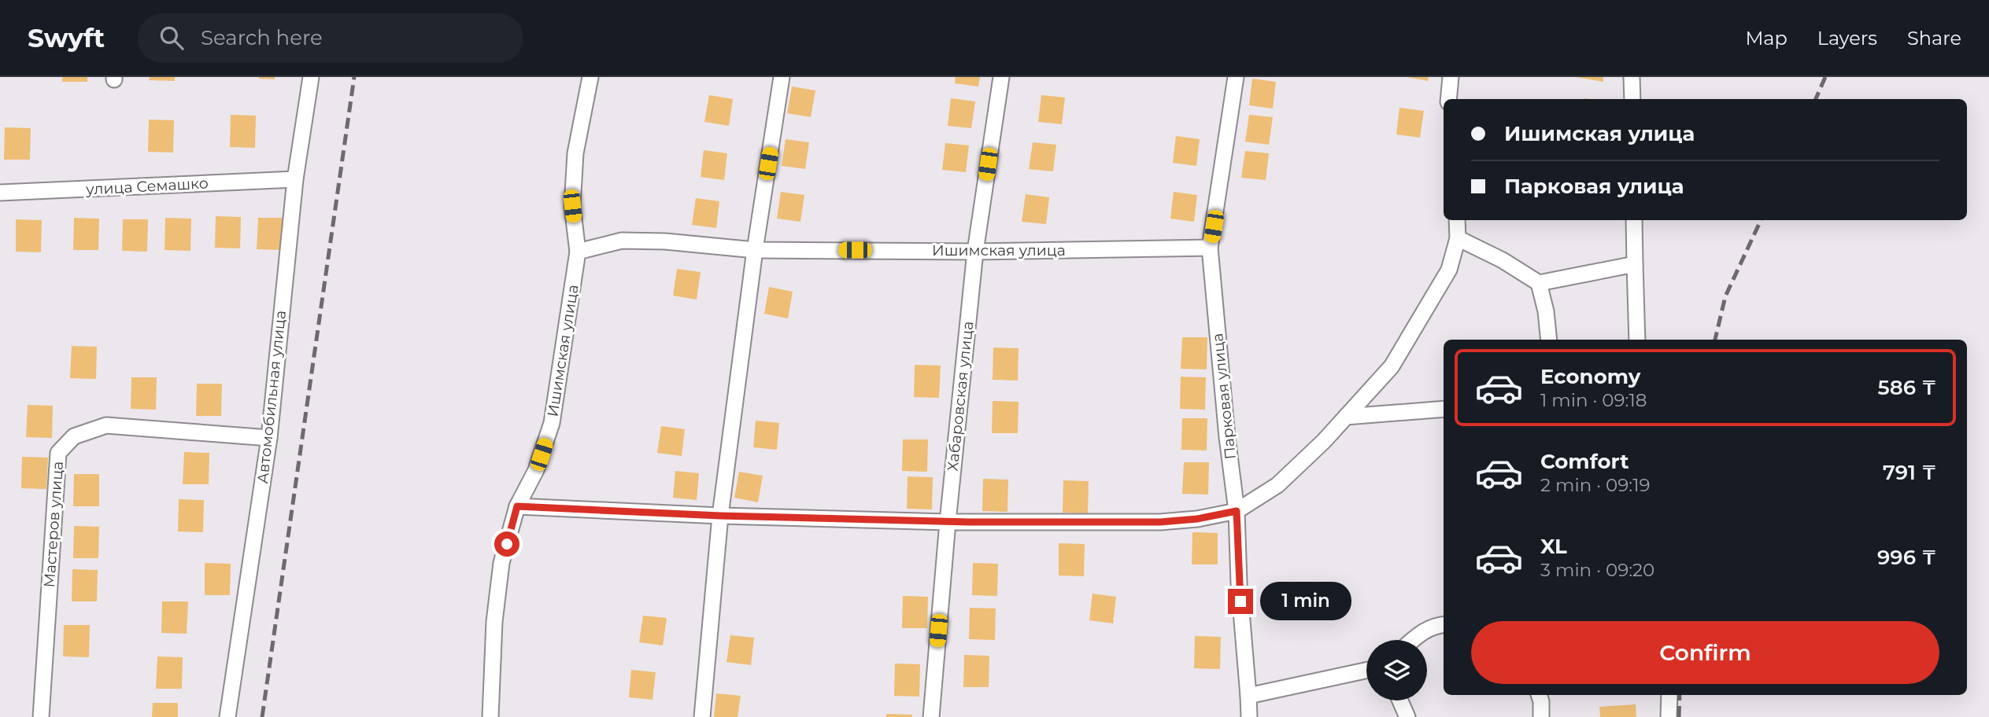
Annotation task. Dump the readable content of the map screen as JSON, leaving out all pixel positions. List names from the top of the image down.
{
  "streets": {
    "street": [
      "улица Семашко",
      "Ишимская улица",
      "Хабаровская улица",
      "Парковая улица",
      "Автомобильная улица",
      "Мастеров улица"
    ]
  },
  "crossings": [
    ["улица Семашко", "Автомобильная улица"],
    ["Ишимская улица", "Хабаровская улица"],
    ["Ишимская улица", "Парковая улица"],
    ["Автомобильная улица", "Мастеров улица"]
  ],
  "page": {
    "header": "Swyft",
    "search": "Search here",
    "nav": ["Map", "Layers", "Share"],
    "banner": ["Ишимская улица", "Парковая улица"],
    "list": [
      {
        "name": "Economy",
        "note": "1 min · 09:18",
        "value": "586 ₸"
      },
      {
        "name": "Comfort",
        "note": "2 min · 09:19",
        "value": "791 ₸"
      },
      {
        "name": "XL",
        "note": "3 min · 09:20",
        "value": "996 ₸"
      }
    ],
    "bubble": "1 min",
    "buttons": "Confirm"
  }
}
